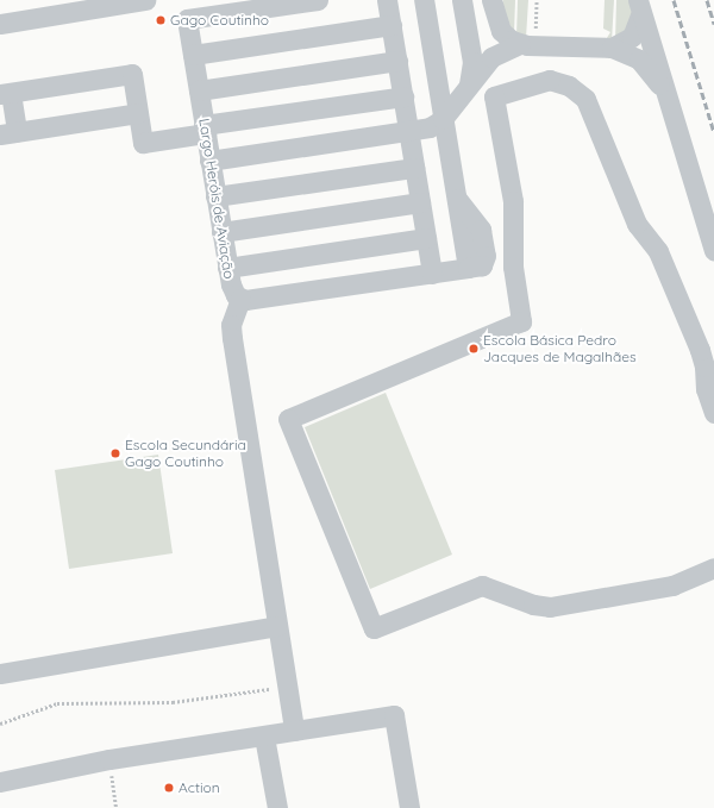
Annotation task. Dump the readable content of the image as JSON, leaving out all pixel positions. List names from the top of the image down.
{
  "streets": {
    "street": ["Largo Heróis de Aviação"]
  },
  "places": [
    "Gago Coutinho",
    "Escola Básica Pedro Jacques de Magalhães",
    "Escola Secundária Gago Coutinho",
    "Action"
  ]
}
